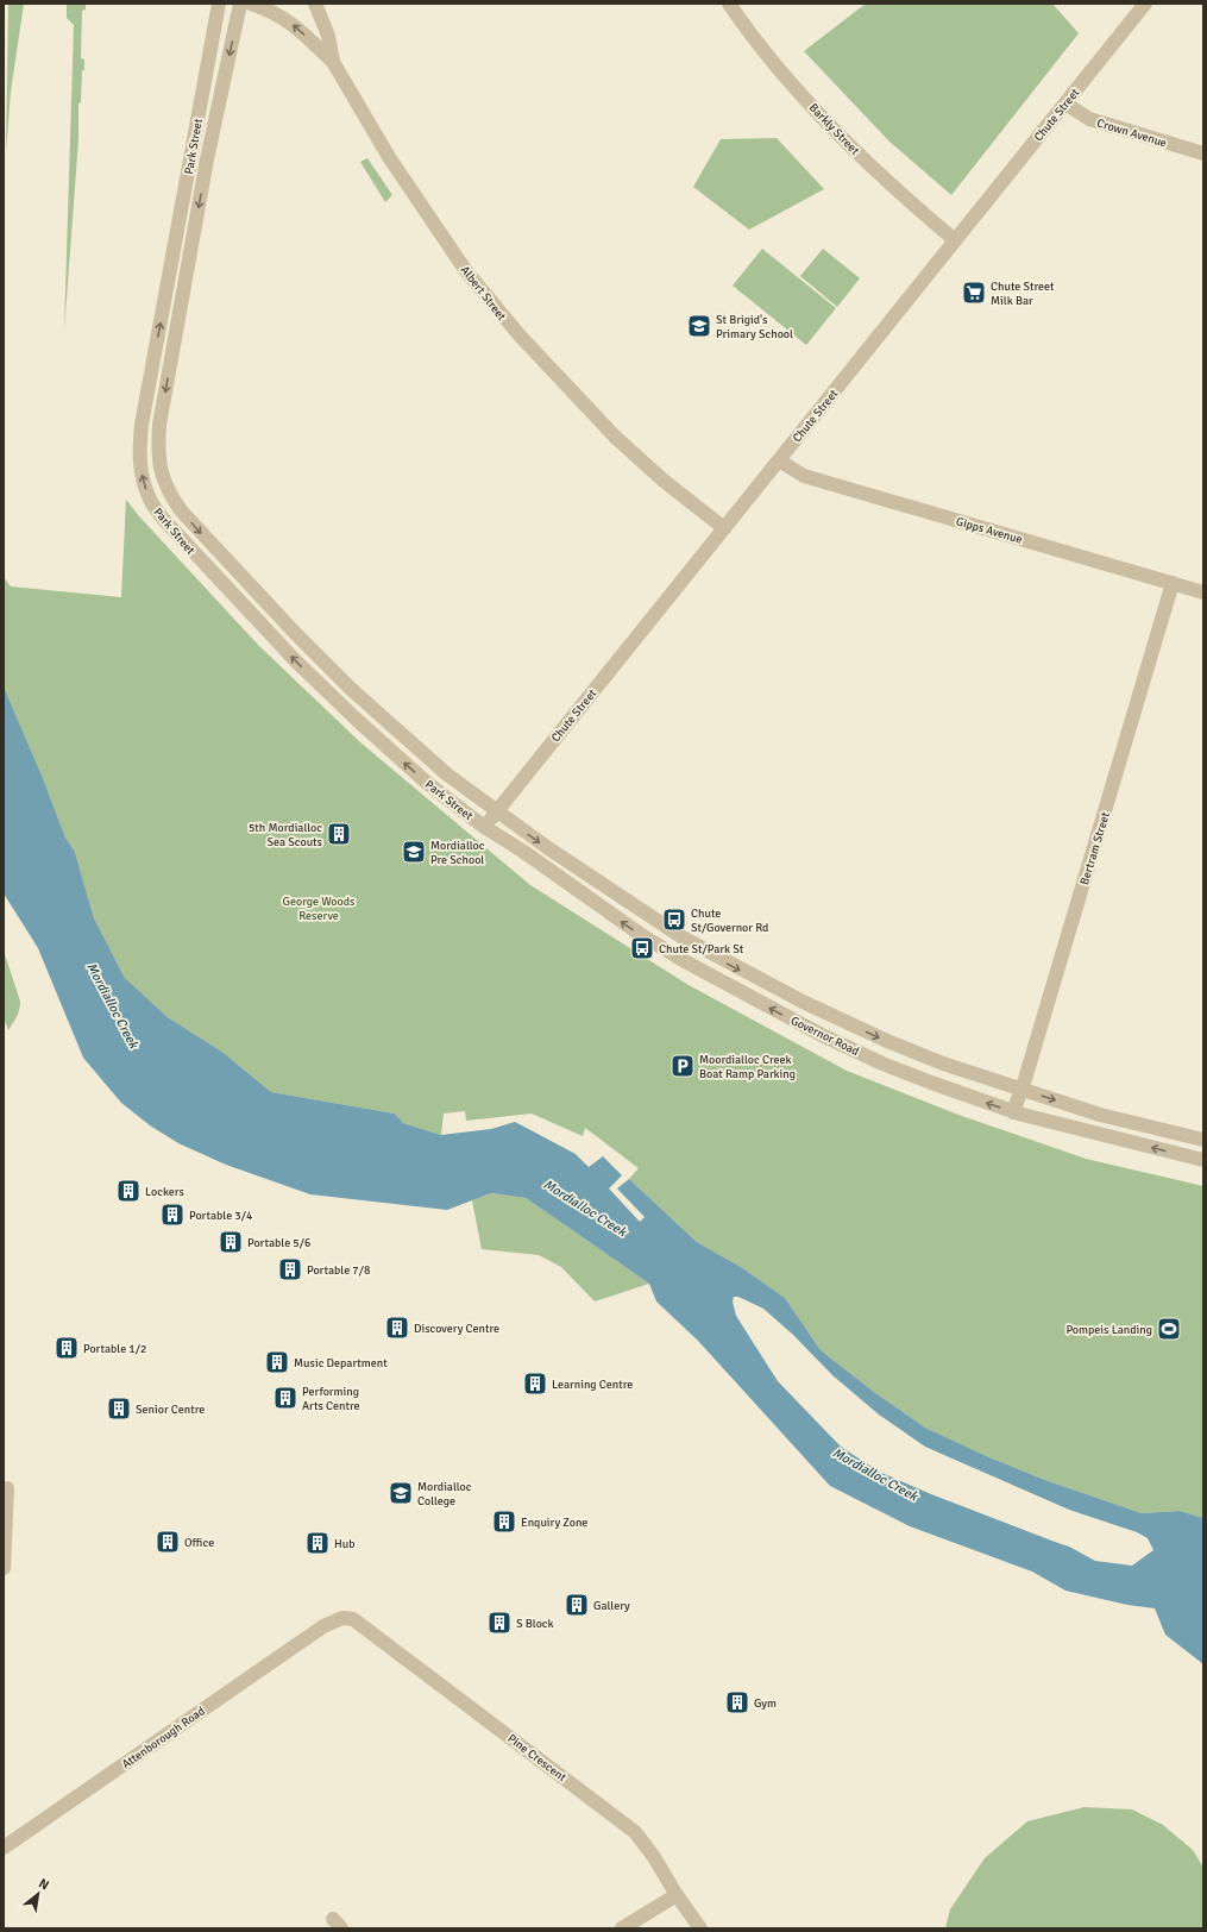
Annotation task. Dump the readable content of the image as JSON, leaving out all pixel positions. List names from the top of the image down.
{
  "streets": {
    "street": [
      "Chute Street",
      "Barkly Street",
      "Crown Avenue",
      "Park Street",
      "Albert Street",
      "Gipps Avenue",
      "Bertram Street",
      "Governor Road",
      "Attenborough Road",
      "Pine Crescent"
    ]
  },
  "crossings": [
    ["Chute Street", "Barkly Street"],
    ["Chute Street", "Crown Avenue"],
    ["Chute Street", "Park Street"],
    ["Chute Street", "Albert Street"],
    ["Chute Street", "Gipps Avenue"],
    ["Chute Street", "Governor Road"],
    ["Park Street", "Governor Road"],
    ["Gipps Avenue", "Bertram Street"],
    ["Bertram Street", "Governor Road"],
    ["Attenborough Road", "Pine Crescent"]
  ],
  "water": ["Mordialloc Creek"],
  "parks": ["George Woods Reserve"],
  "places": {
    "supermarket": ["Chute Street Milk Bar"],
    "school or university": ["St Brigid's Primary School", "Mordialloc Pre School", "Mordialloc College"],
    "building": [
      "5th Mordialloc Sea Scouts",
      "Lockers",
      "Portable 3/4",
      "Portable 5/6",
      "Portable 7/8",
      "Discovery Centre",
      "Portable 1/2",
      "Music Department",
      "Learning Centre",
      "Performing Arts Centre",
      "Senior Centre",
      "Enquiry Zone",
      "Office",
      "Hub",
      "Gallery",
      "S Block",
      "Gym"
    ],
    "bus stop": ["Chute St/Governor Rd", "Chute St/Park St"],
    "parking": ["Moordialloc Creek Boat Ramp Parking"],
    "sports": ["Pompeis Landing"]
  },
  "north": "top right"
}
